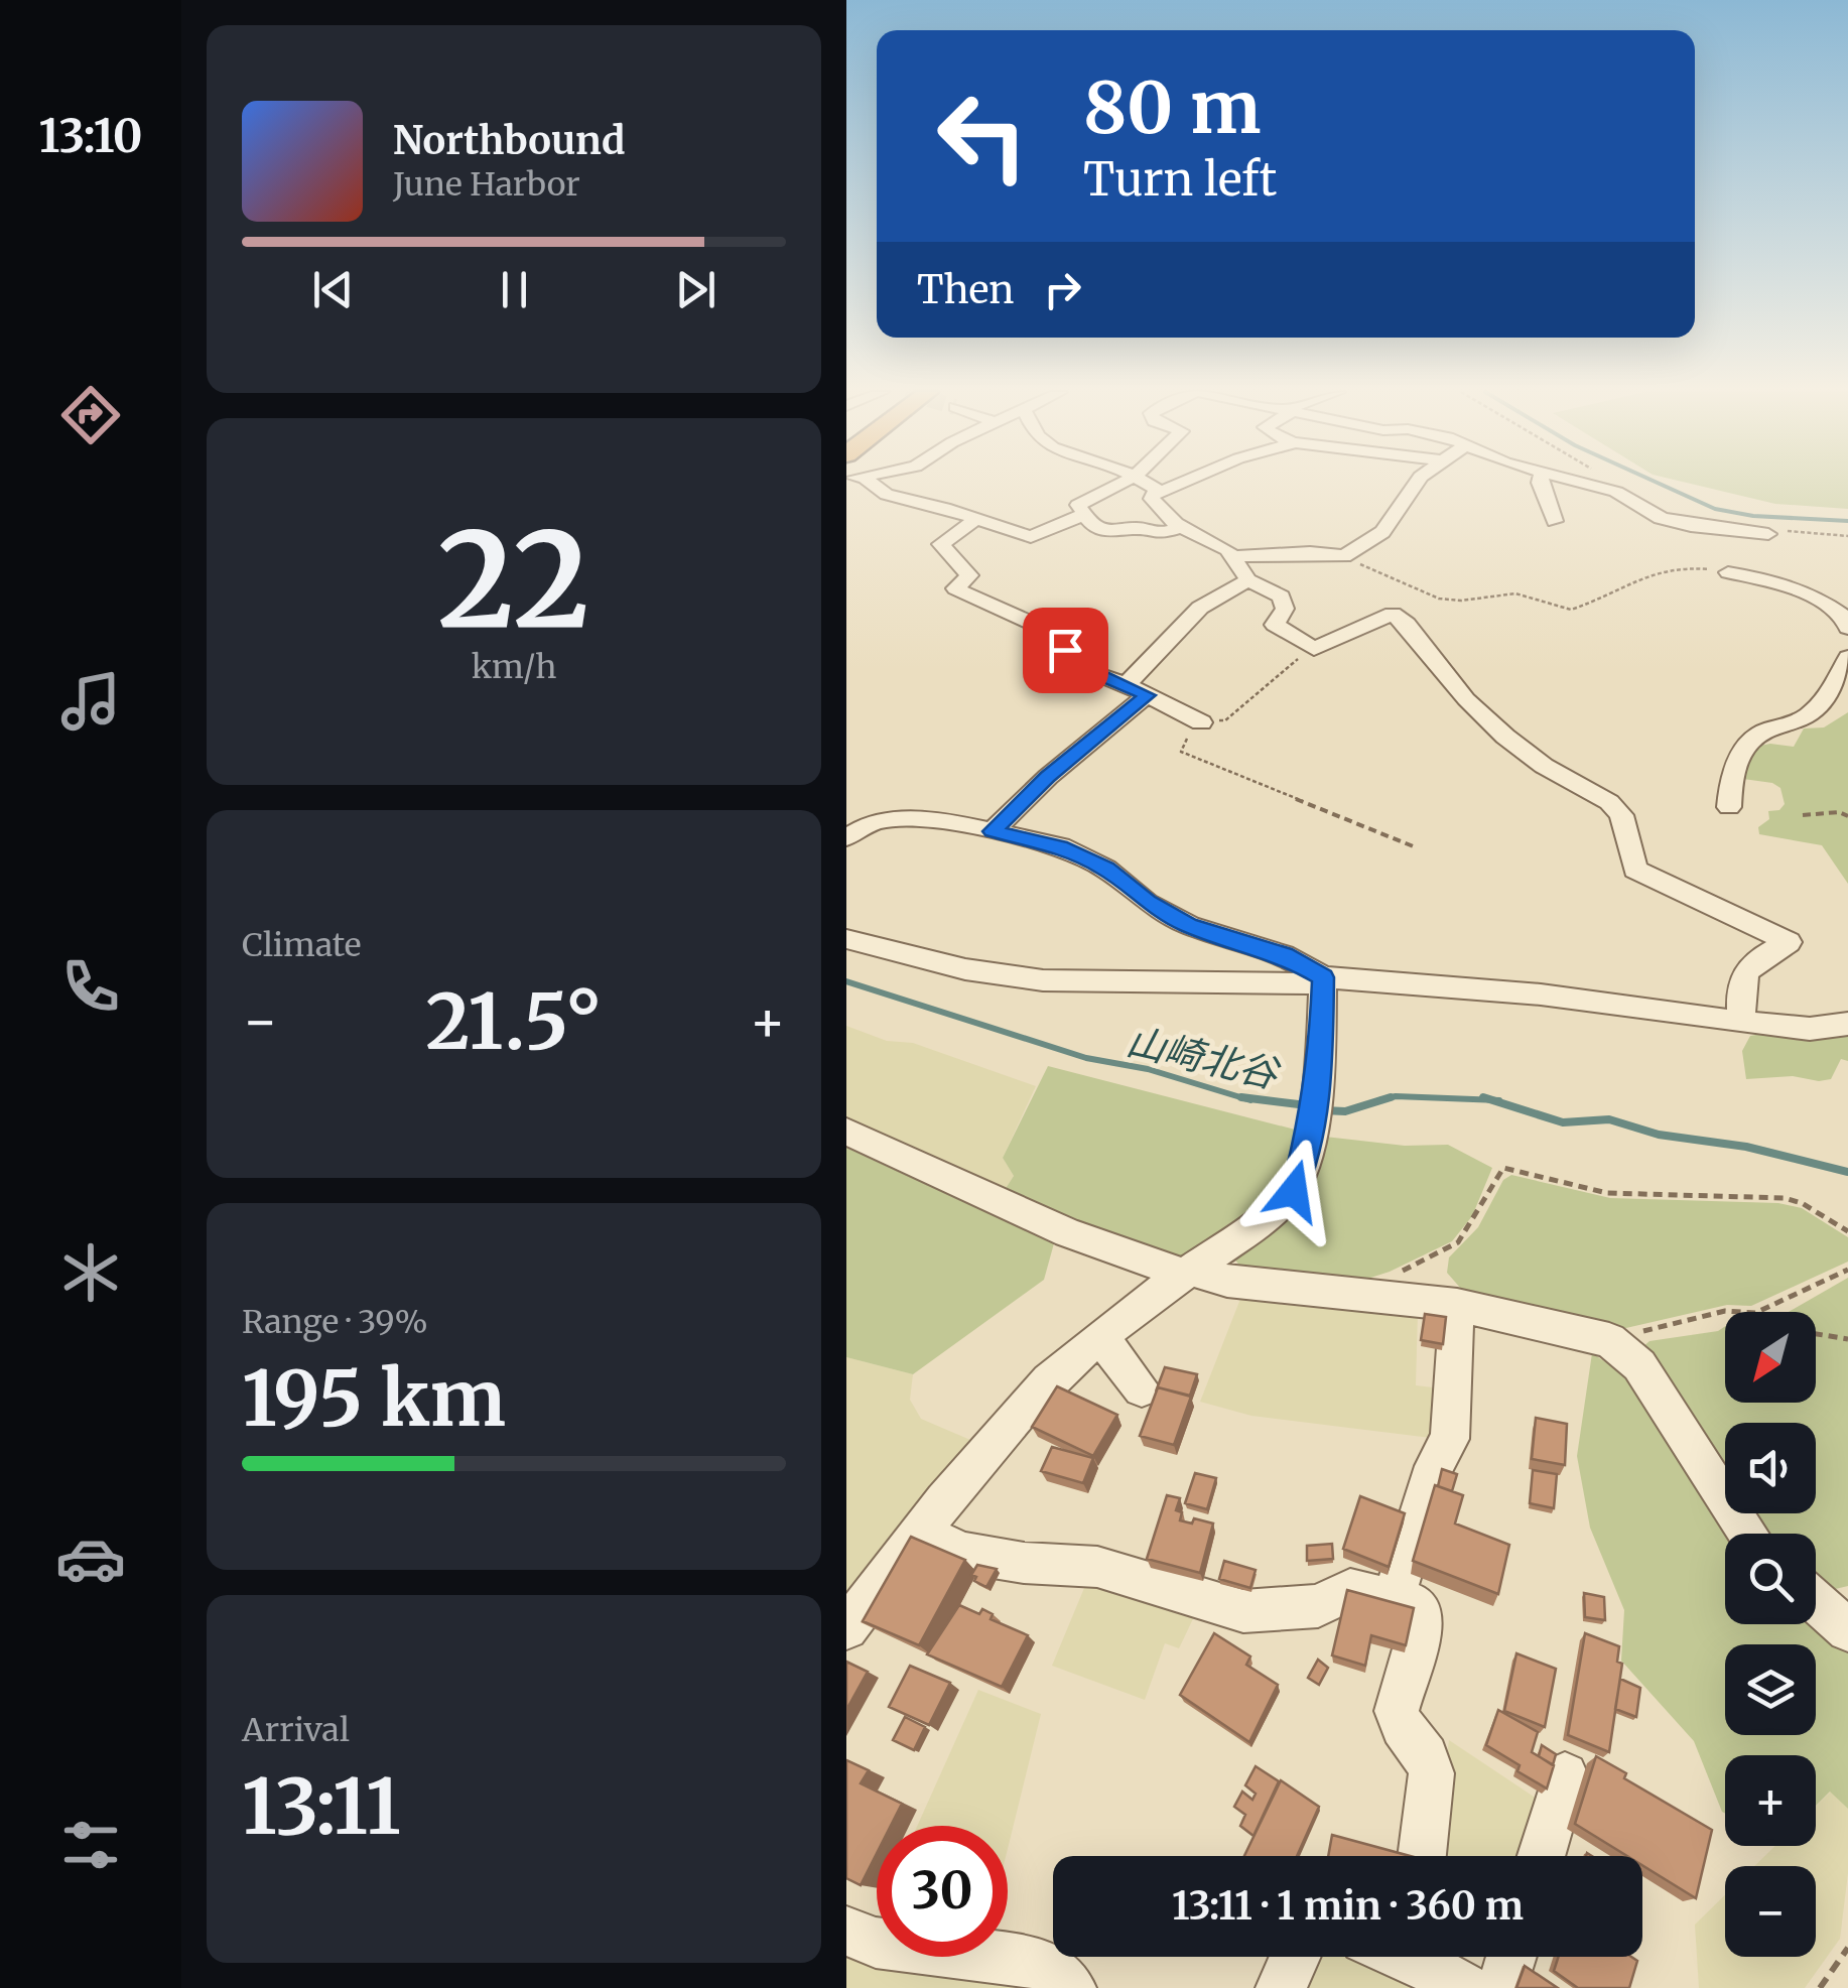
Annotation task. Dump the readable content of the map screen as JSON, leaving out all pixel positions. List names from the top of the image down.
{
  "water": ["山崎北谷"],
  "north": "bottom left",
  "page": {
    "tabs": "13:10",
    "turn": ["80 m", "Turn left"],
    "song": ["Northbound", "June Harbor"],
    "then": "Then",
    "tile": [
      ["22", "km/h"],
      "Climate",
      ["Range · 39%", "195 km"],
      ["Arrival", "13:11"]
    ],
    "heat": ["−", "21.5°", "+"],
    "map_buttons": ["+", "−"],
    "limit": "30",
    "trip": "13:11 · 1 min · 360 m"
  }
}
